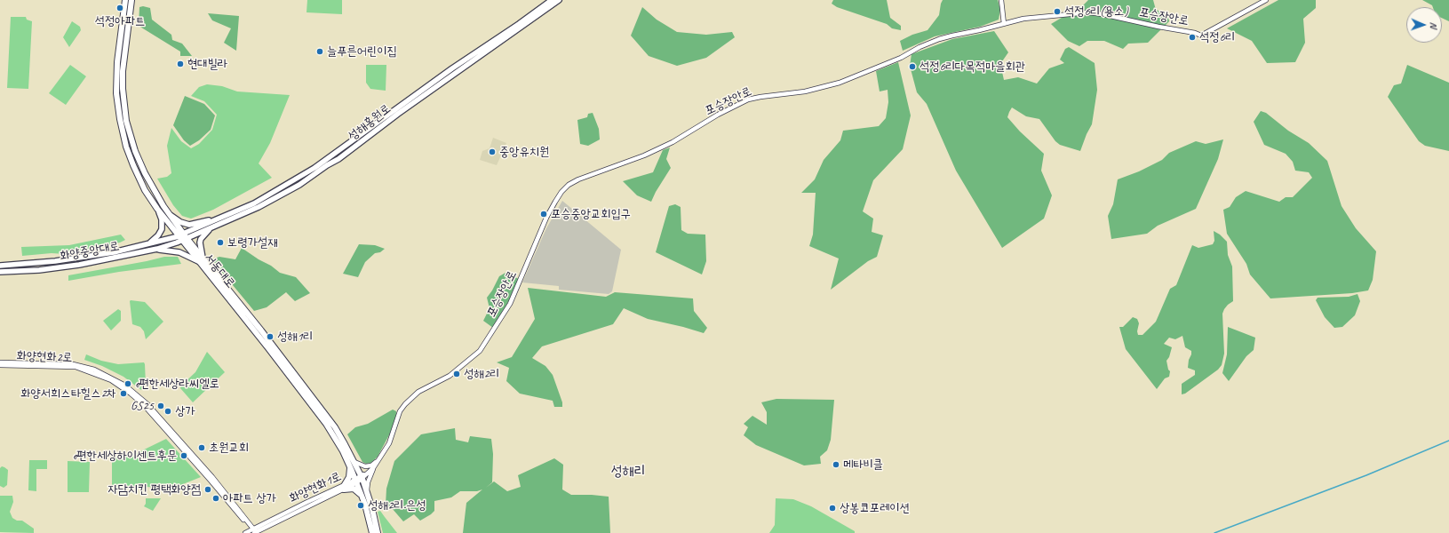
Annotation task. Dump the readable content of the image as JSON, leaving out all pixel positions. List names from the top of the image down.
{
  "streets": {
    "main road": ["성해홍원로", "화양중앙대로", "서동대로"],
    "street": ["포승장안로", "화양현화2로", "화양현화1로"]
  },
  "crossings": [
    ["성해홍원로", "화양중앙대로"],
    ["성해홍원로", "서동대로"],
    ["화양중앙대로", "서동대로"],
    ["서동대로", "화양현화1로"],
    ["화양현화2로", "화양현화1로"]
  ],
  "districts": ["성해리"],
  "places": [
    "석정아파트",
    "석정6리(용소)",
    "석정6리",
    "늘푸른어린이집",
    "현대빌라",
    "석정6리다목적마을회관",
    "중앙유치원",
    "포승중앙교회입구",
    "보령가설재",
    "성해1리",
    "성해2리",
    "e편한세상라씨엘로",
    "화양서희스타힐스2차",
    "GS25",
    "상가",
    "초원교회",
    "e편한세상하이센트후문",
    "메타비클",
    "자담치킨 평택화양점",
    "아파트 상가",
    "성해2리.은성",
    "상봉코포레이션"
  ],
  "north": "right"
}
